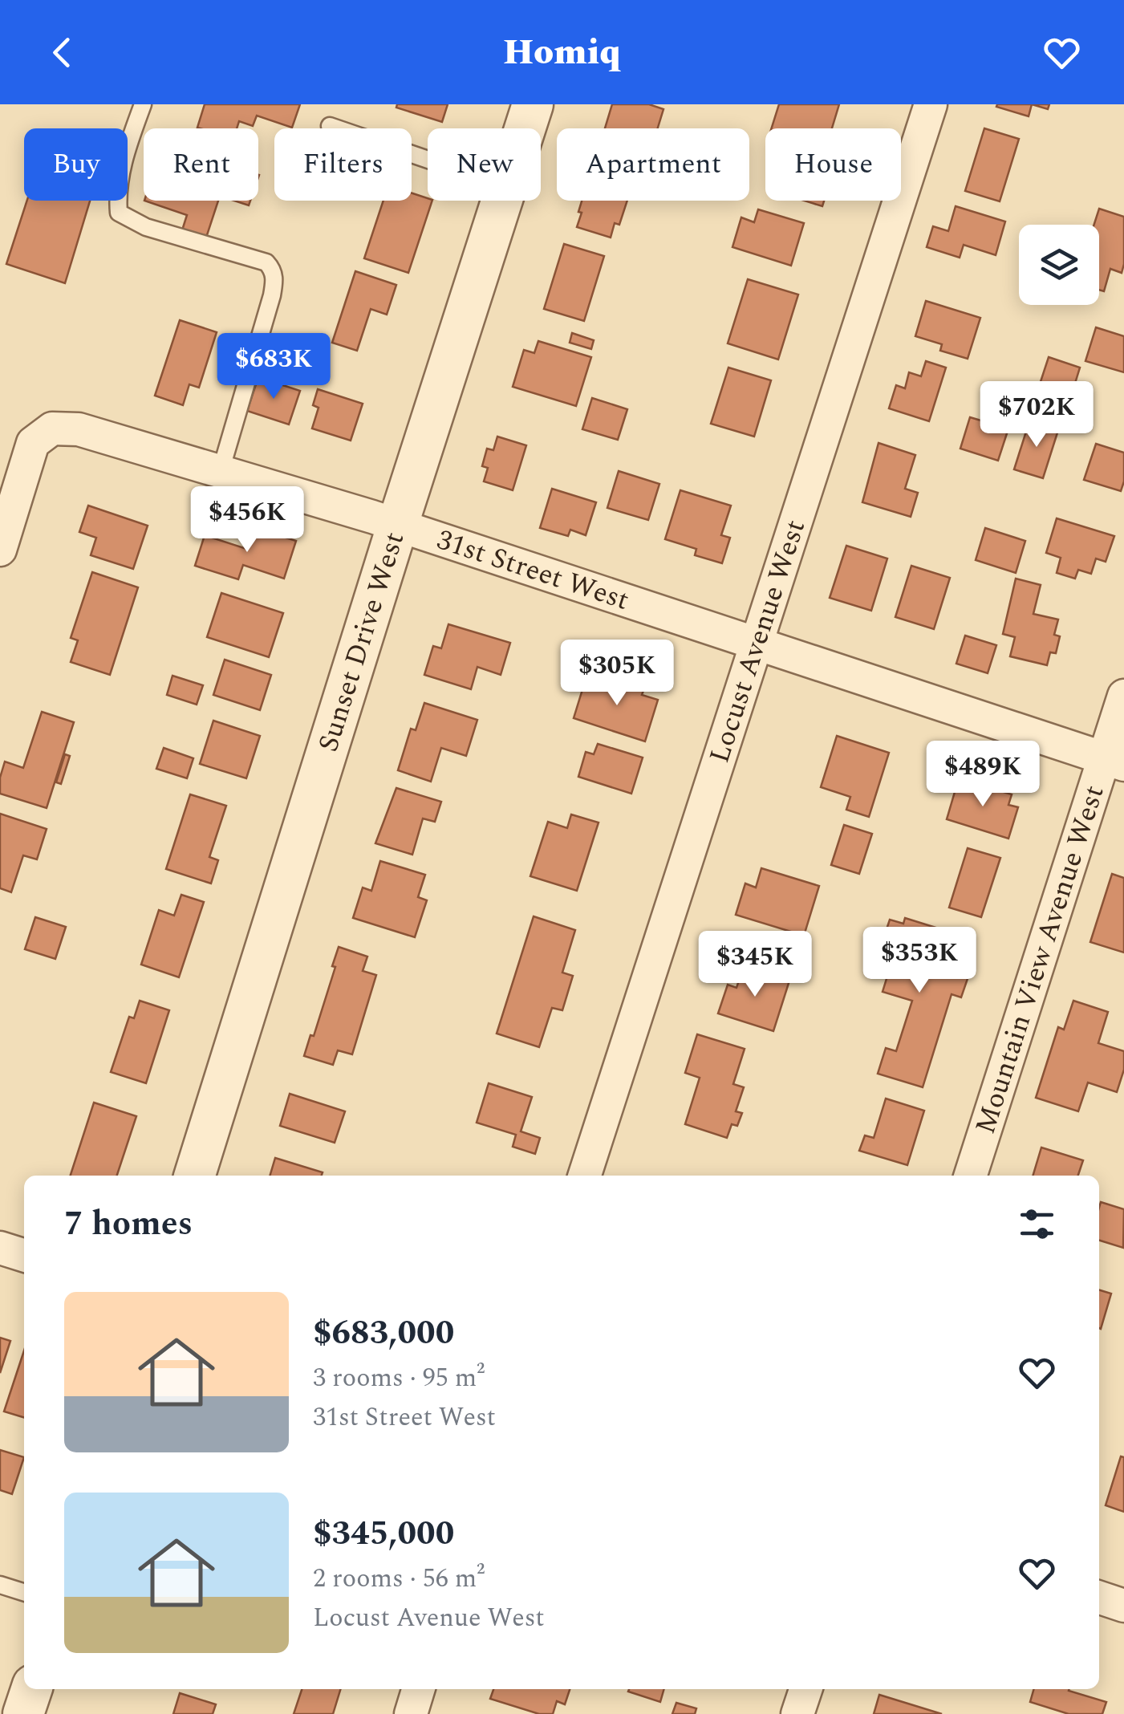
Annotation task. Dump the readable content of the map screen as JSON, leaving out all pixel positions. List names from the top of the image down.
{
  "streets": {
    "street": [
      "31st Street West",
      "Sunset Drive West",
      "Locust Avenue West",
      "Mountain View Avenue West"
    ]
  },
  "crossings": [
    ["31st Street West", "Sunset Drive West"],
    ["31st Street West", "Locust Avenue West"],
    ["31st Street West", "Mountain View Avenue West"]
  ],
  "page": {
    "header": "Homiq",
    "chip": [
      "Buy",
      "Rent",
      "Filters",
      "New",
      "Apartment",
      "House"
    ],
    "price": [
      "$683K",
      "$702K",
      "$456K",
      "$305K",
      "$489K",
      "$353K",
      "$345K"
    ],
    "heading": "7 homes",
    "list": [
      {
        "name": "$683,000",
        "note": "3 rooms · 95 m² · 31st Street West"
      },
      {
        "name": "$345,000",
        "note": "2 rooms · 56 m² · Locust Avenue West"
      }
    ]
  }
}
